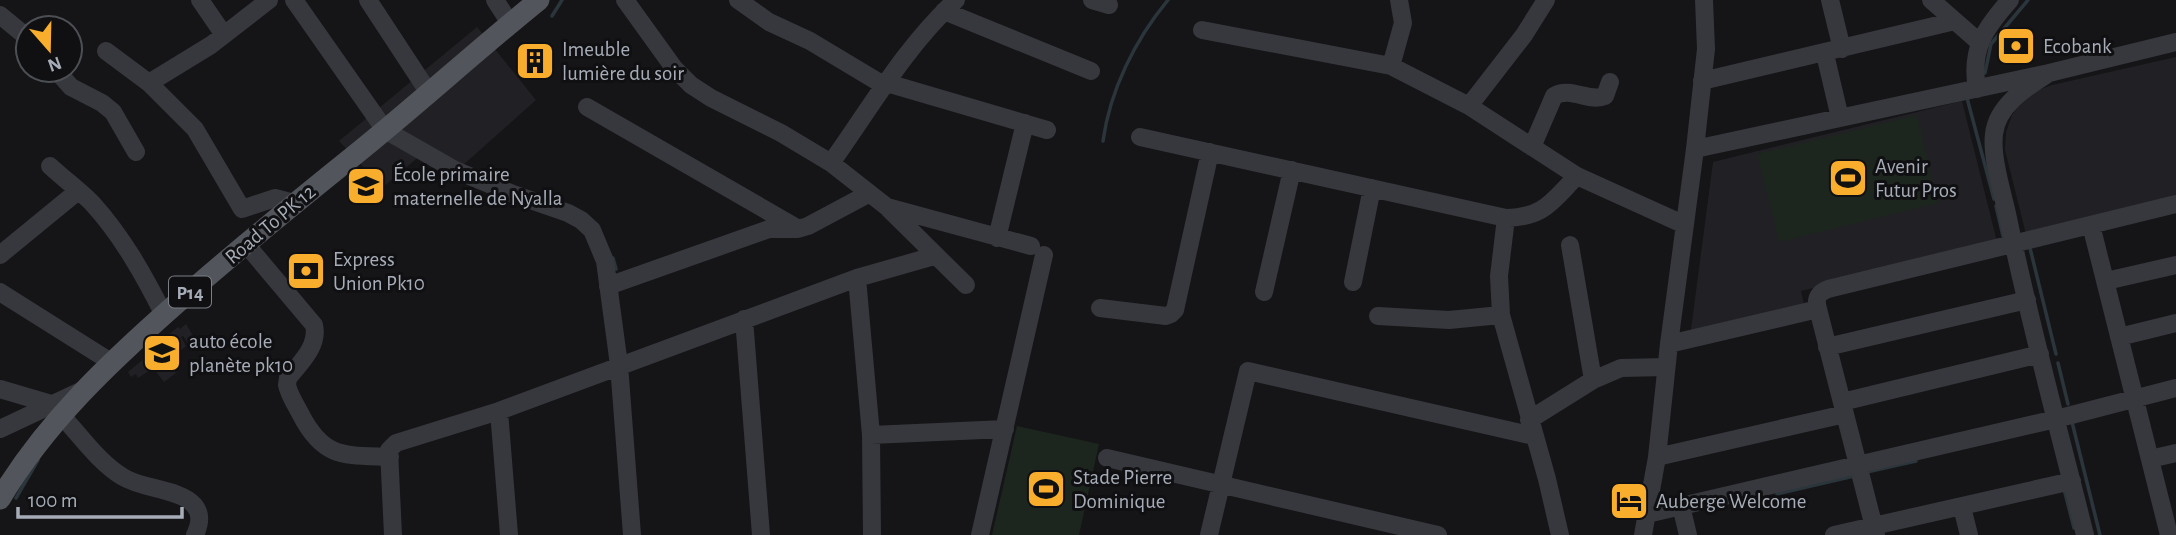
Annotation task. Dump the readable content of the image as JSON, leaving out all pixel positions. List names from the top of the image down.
{
  "streets": {
    "main road": ["Road To PK 12", "P14"]
  },
  "crossings": [
    ["Road To PK 12", "P14"]
  ],
  "places": {
    "bank": ["Ecobank", "Express Union Pk10"],
    "building": ["Imeuble lumière du soir"],
    "sports": ["Avenir Futur Pros", "Stade Pierre Dominique"],
    "school or university": ["École primaire maternelle de Nyalla", "auto école planète pk10"],
    "hotel": ["Auberge Welcome"]
  },
  "scale_bar": "100 m",
  "north": "bottom"
}
